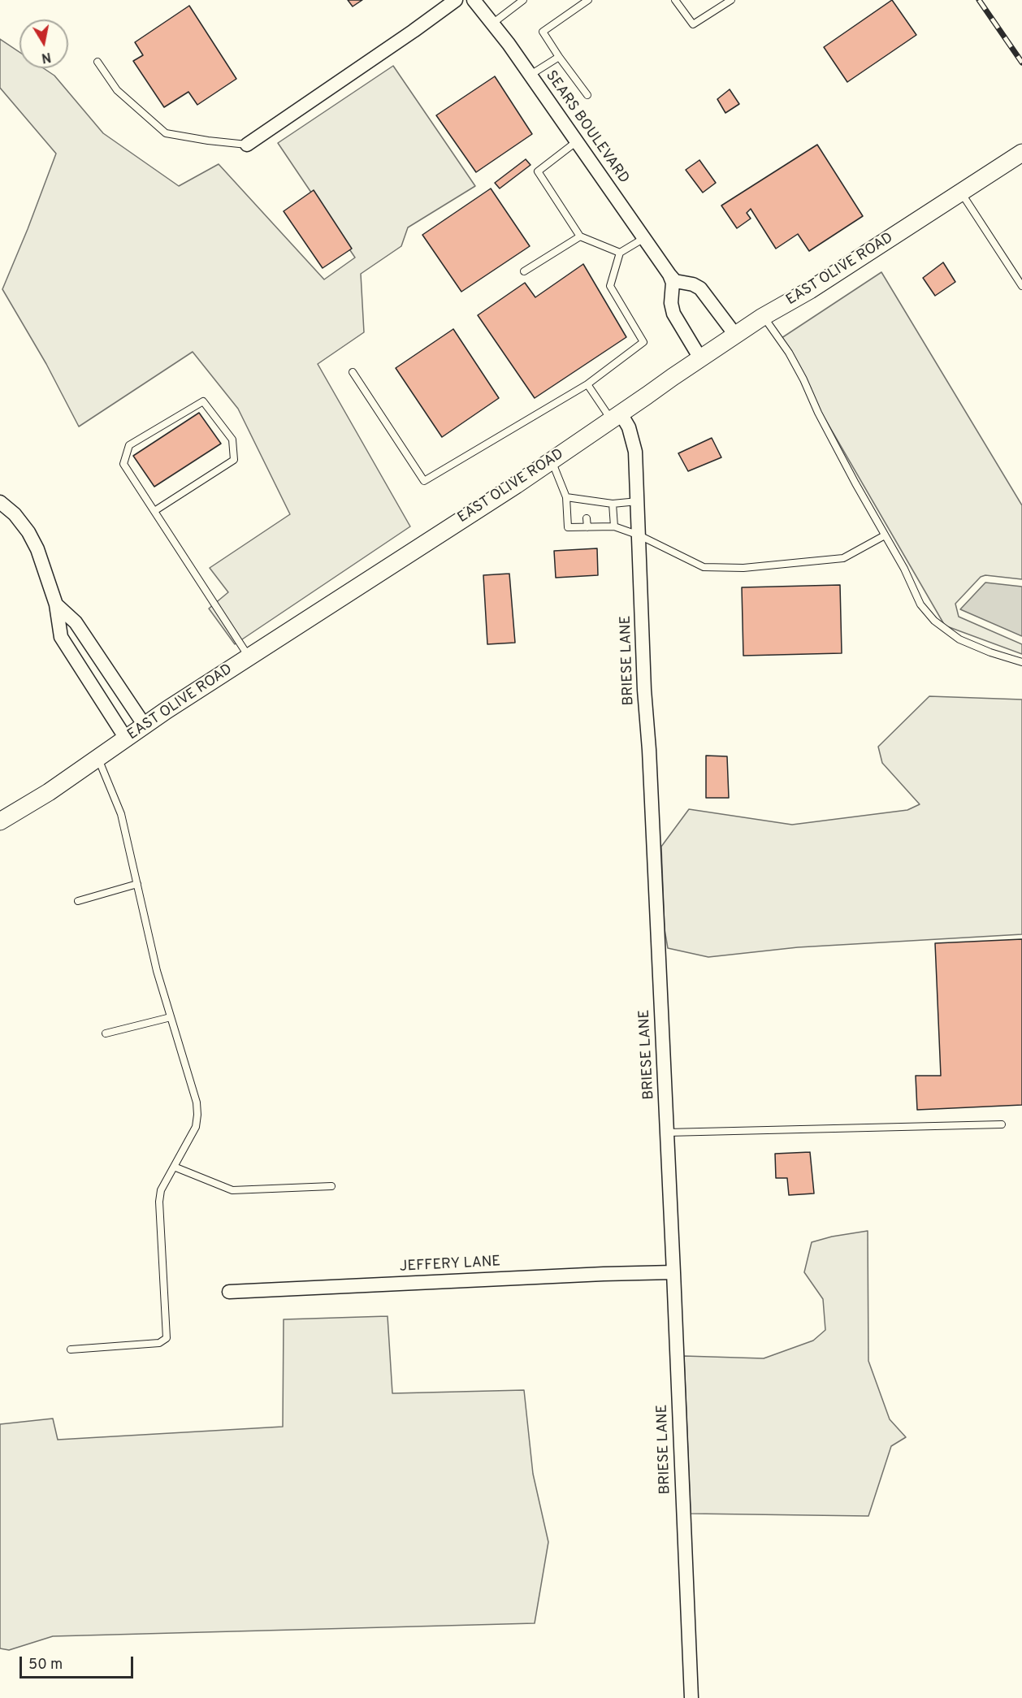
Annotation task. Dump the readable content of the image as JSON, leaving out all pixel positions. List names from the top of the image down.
{
  "streets": {
    "street": [
      "SEARS BOULEVARD",
      "EAST OLIVE ROAD",
      "BRIESE LANE",
      "JEFFERY LANE"
    ]
  },
  "crossings": [
    ["SEARS BOULEVARD", "EAST OLIVE ROAD"],
    ["EAST OLIVE ROAD", "BRIESE LANE"],
    ["BRIESE LANE", "JEFFERY LANE"]
  ],
  "scale_bar": "50 m",
  "north": "bottom"
}
